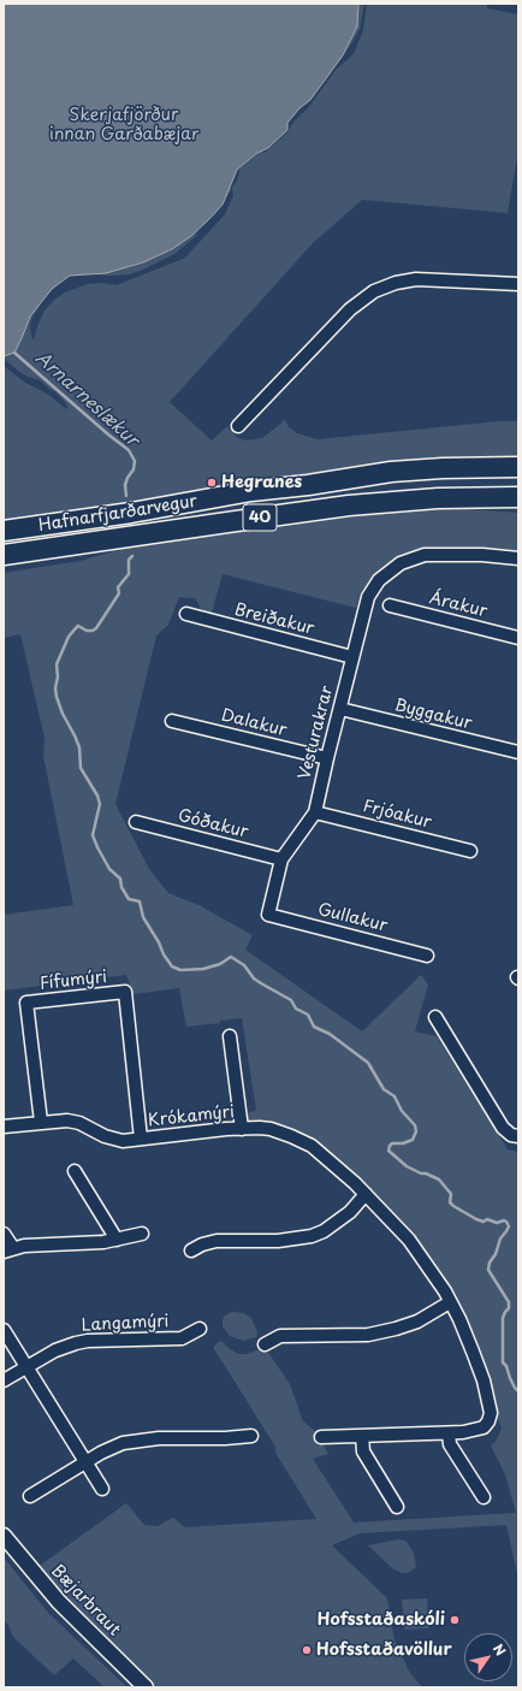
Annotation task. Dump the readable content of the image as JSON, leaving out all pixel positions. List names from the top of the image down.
{
  "streets": {
    "main road": ["Hafnarfjarðarvegur", "40"],
    "street": [
      "Árakur",
      "Breiðakur",
      "Byggakur",
      "Dalakur",
      "Vesturakrar",
      "Frjóakur",
      "Góðakur",
      "Gullakur",
      "Fífumýri",
      "Krókamýri",
      "Langamýri",
      "Bæjarbraut"
    ]
  },
  "crossings": [
    ["Breiðakur", "Vesturakrar"],
    ["Byggakur", "Vesturakrar"],
    ["Dalakur", "Vesturakrar"],
    ["Vesturakrar", "Frjóakur"],
    ["Vesturakrar", "Góðakur"],
    ["Vesturakrar", "Gullakur"],
    ["Fífumýri", "Krókamýri"]
  ],
  "water": ["Arnarneslækur"],
  "parks": ["Skerjafjörður innan Garðabæjar"],
  "places": ["Hegranes", "Hofsstaðaskóli", "Hofsstaðavöllur"],
  "north": "top right"
}
